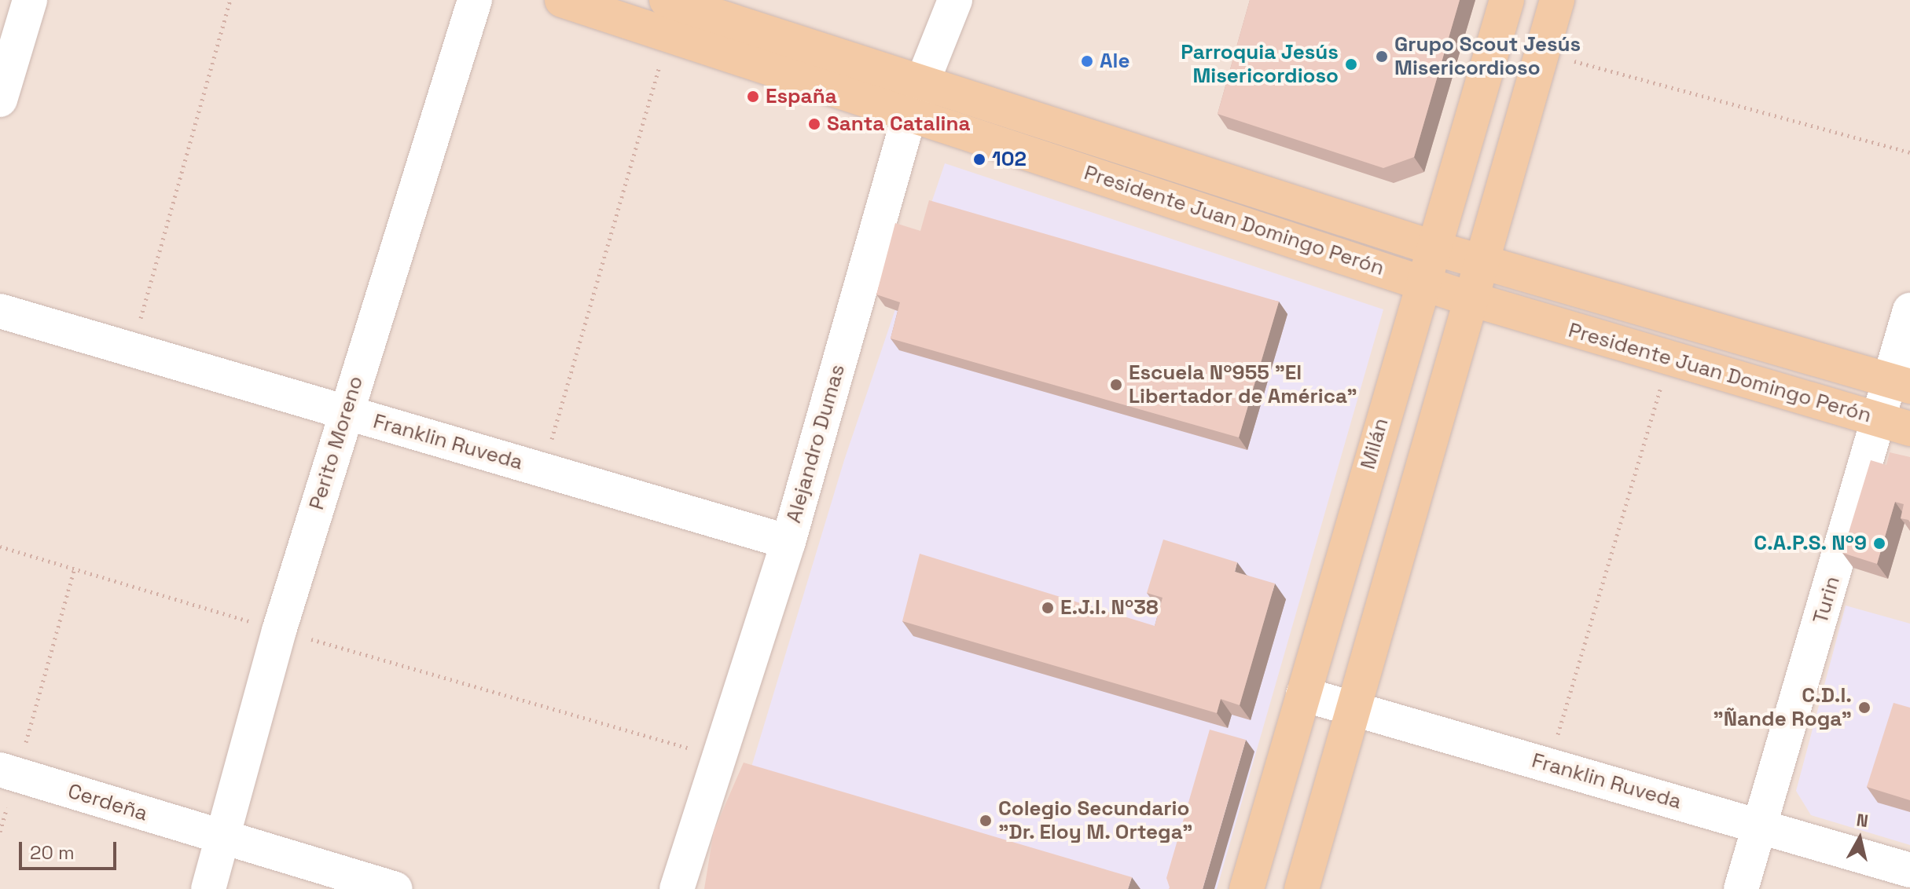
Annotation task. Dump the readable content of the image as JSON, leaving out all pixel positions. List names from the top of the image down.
{
  "streets": {
    "main road": ["Presidente Juan Domingo Perón", "Milán"],
    "street": [
      "Franklin Ruveda",
      "Perito Moreno",
      "Alejandro Dumas",
      "Turin",
      "Cerdeña"
    ]
  },
  "crossings": [
    ["Presidente Juan Domingo Perón", "Alejandro Dumas"],
    ["Presidente Juan Domingo Perón", "Milán"],
    ["Presidente Juan Domingo Perón", "Turin"],
    ["Franklin Ruveda", "Perito Moreno"],
    ["Franklin Ruveda", "Alejandro Dumas"],
    ["Franklin Ruveda", "Milán"],
    ["Franklin Ruveda", "Turin"],
    ["Perito Moreno", "Cerdeña"]
  ],
  "places": [
    "Grupo Scout Jesús Misericordioso",
    "Ale",
    "Parroquia Jesús Misericordioso",
    "España",
    "Santa Catalina",
    "102",
    "Escuela Nº955 \"El Libertador de América\"",
    "C.A.P.S. Nº9",
    "E.J.I. Nº38",
    "C.D.I. \"Ñande Roga\"",
    "Colegio Secundario \"Dr. Eloy M. Ortega\""
  ],
  "scale_bar": "20 m",
  "north": "top"
}
